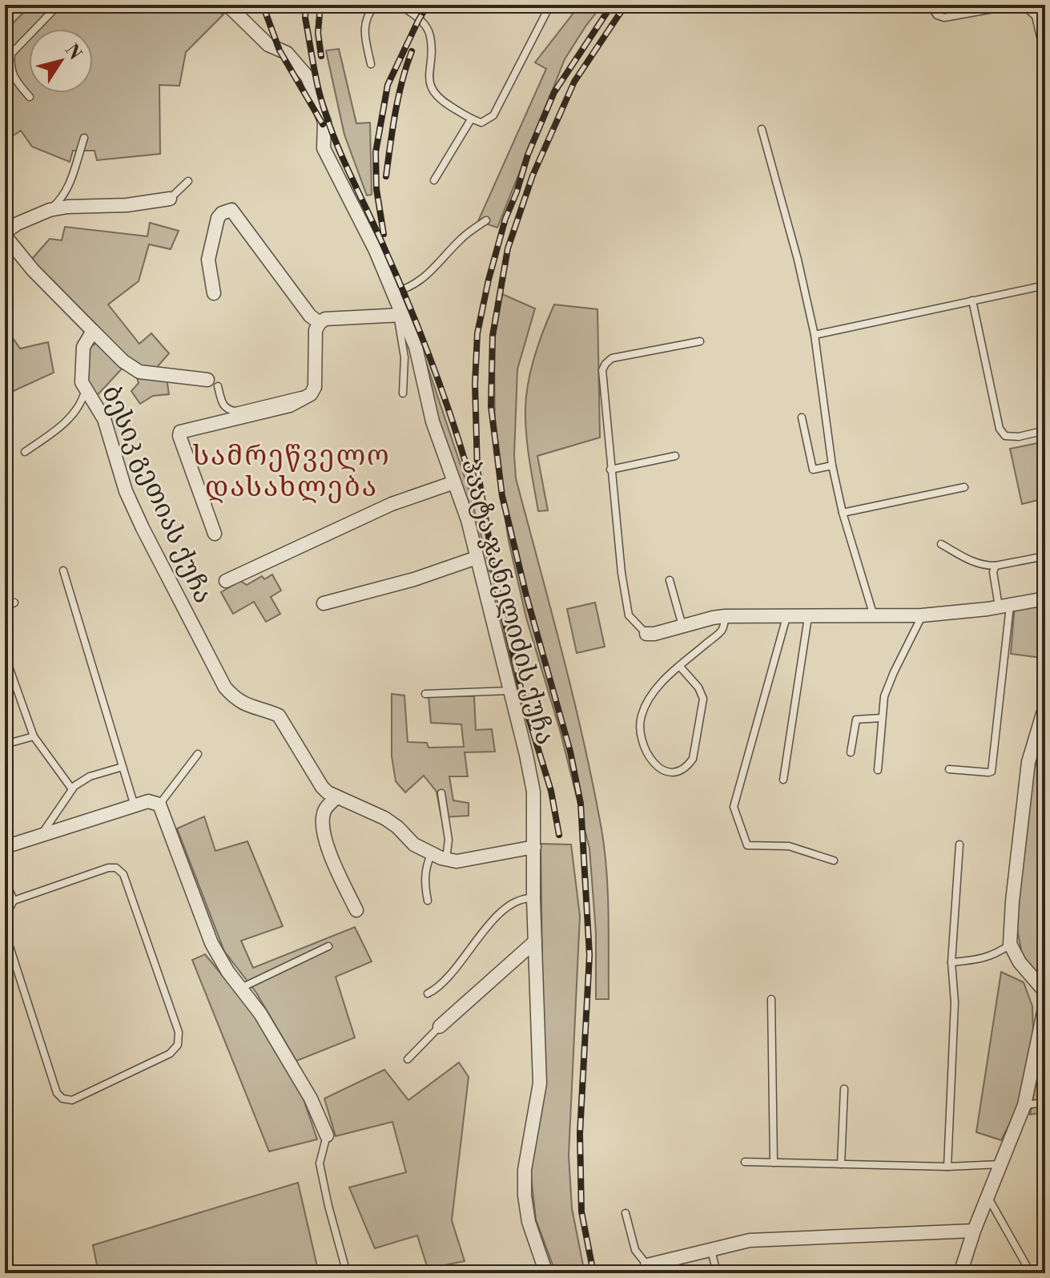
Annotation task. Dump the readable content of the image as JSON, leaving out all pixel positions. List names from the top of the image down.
{
  "streets": {
    "street": ["ბესიკ გეთიას ქუჩა", "პაატა ჯანელიძის ქუჩა"]
  },
  "crossings": [
    ["ბესიკ გეთიას ქუჩა", "პაატა ჯანელიძის ქუჩა"]
  ],
  "districts": ["სამრეწველო დასახლება"],
  "north": "top right"
}
